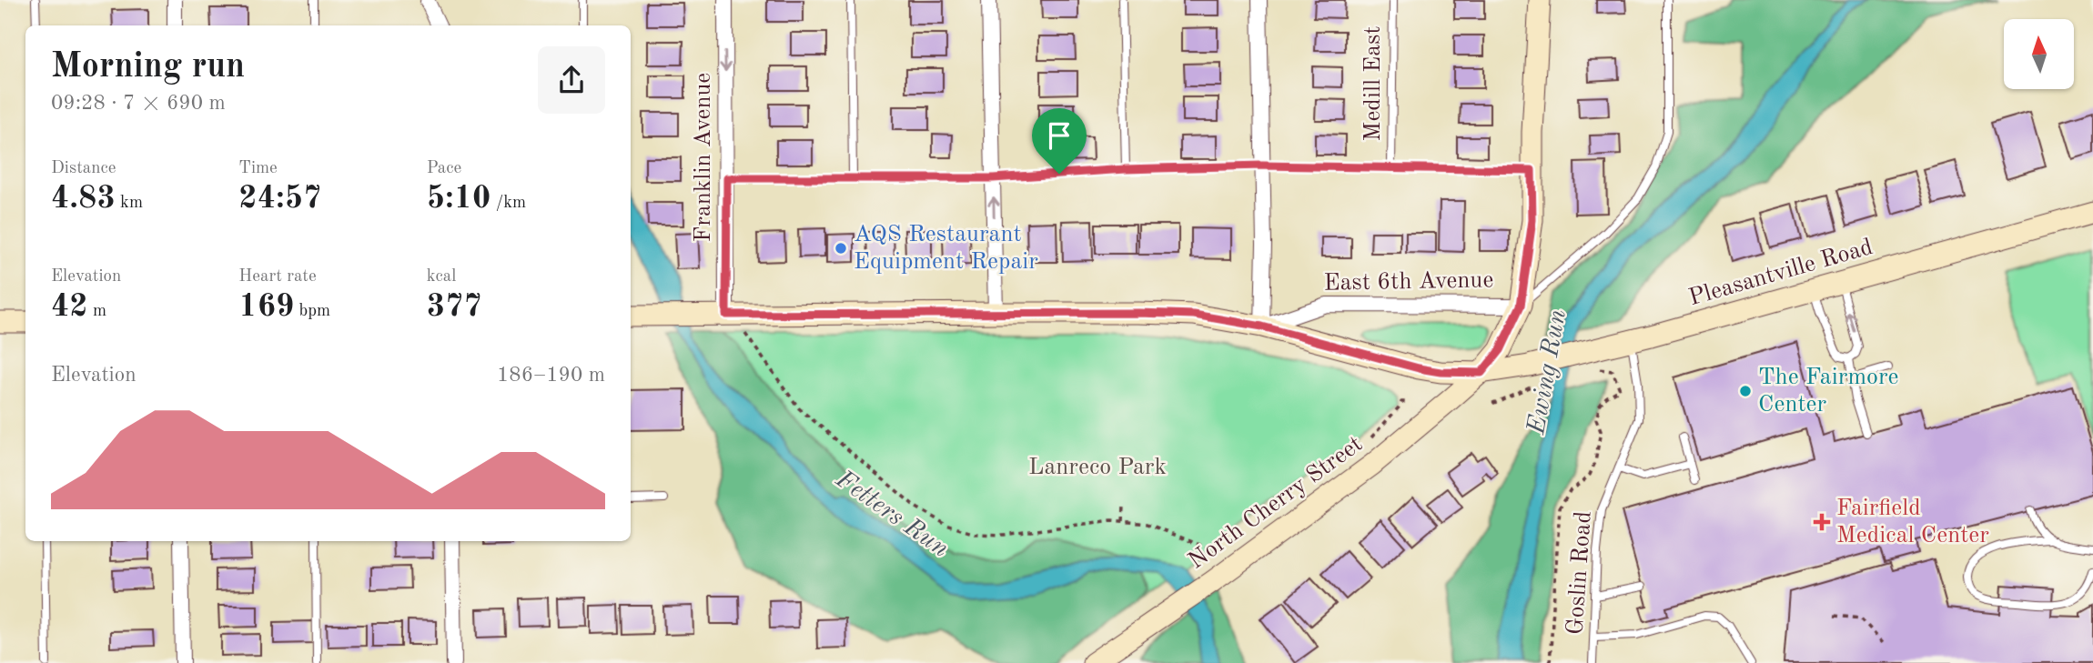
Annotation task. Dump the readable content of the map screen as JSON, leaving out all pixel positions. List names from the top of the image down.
{
  "streets": {
    "main road": ["Pleasantville Road", "East 6th Avenue", "North Cherry Street"],
    "street": ["Franklin Avenue"],
    "lane": ["Medill East", "Goslin Road"]
  },
  "crossings": [
    ["Franklin Avenue", "East 6th Avenue"],
    ["Pleasantville Road", "East 6th Avenue"],
    ["Pleasantville Road", "North Cherry Street"],
    ["Pleasantville Road", "Goslin Road"],
    ["East 6th Avenue", "North Cherry Street"]
  ],
  "one_way": ["Franklin Avenue"],
  "water": ["Ewing Run", "Fetters Run"],
  "parks": ["Lanreco Park"],
  "places": {
    "other": ["AQS Restaurant Equipment Repair", "The Fairmore Center"],
    "health": ["Fairfield Medical Center"]
  },
  "north": "top",
  "page": {
    "heading": ["Morning run", "09:28 · 7 × 690 m"],
    "stats": [
      ["Distance", "4.83 km"],
      ["Time", "24:57"],
      ["Pace", "5:10 /km"],
      ["Elevation", "42 m"],
      ["Heart rate", "169 bpm"],
      ["kcal", "377"]
    ],
    "chart": ["Elevation", "186–190 m"]
  }
}
